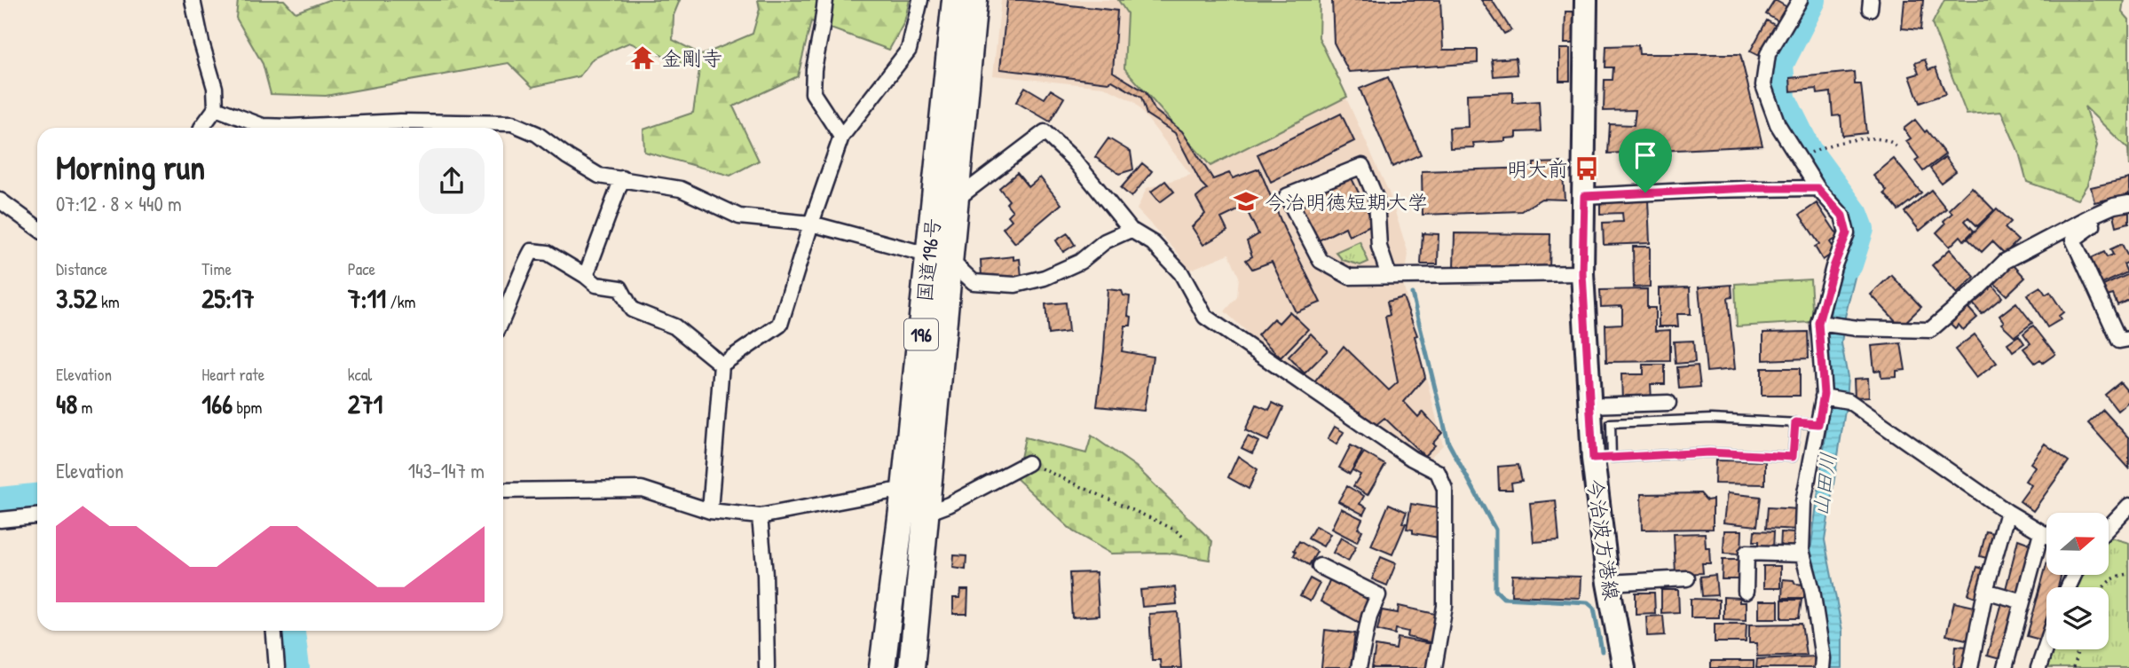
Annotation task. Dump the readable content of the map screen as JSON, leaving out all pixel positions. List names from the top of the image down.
{
  "streets": {
    "highway": ["国道196号", "196"],
    "main road": ["今治波方港線"]
  },
  "water": ["山田川"],
  "places": {
    "temple": ["金剛寺"],
    "bus stop": ["明大前"],
    "school or university": ["今治明徳短期大学"]
  },
  "north": "right",
  "page": {
    "heading": ["Morning run", "07:12 · 8 × 440 m"],
    "stats": [
      ["Distance", "3.52 km"],
      ["Time", "25:17"],
      ["Pace", "7:11 /km"],
      ["Elevation", "48 m"],
      ["Heart rate", "166 bpm"],
      ["kcal", "271"]
    ],
    "chart": ["Elevation", "143–147 m"]
  }
}
